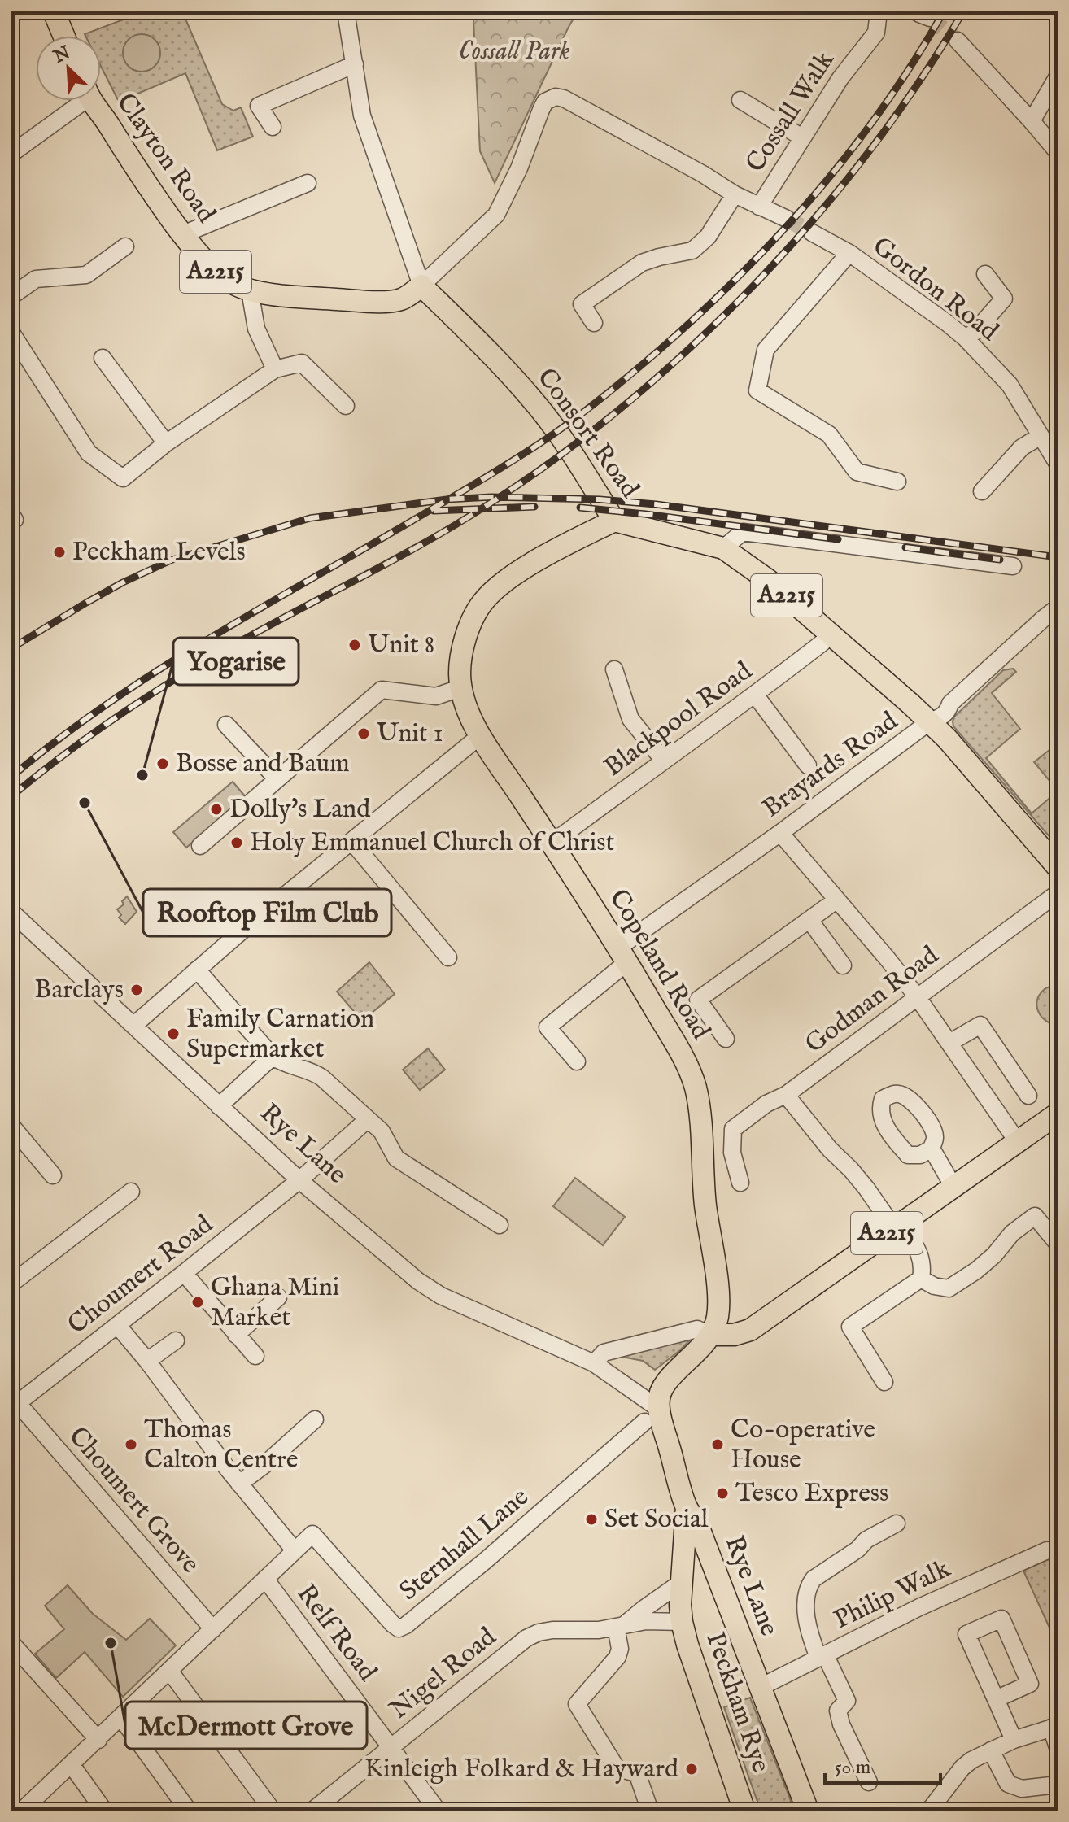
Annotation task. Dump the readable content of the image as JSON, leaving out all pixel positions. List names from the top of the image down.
{
  "streets": {
    "main road": [
      "Clayton Road",
      "A2215",
      "Consort Road",
      "Copeland Road",
      "Rye Lane",
      "Peckham Rye"
    ],
    "street": [
      "Cossall Walk",
      "Gordon Road",
      "Blackpool Road",
      "Brayards Road",
      "Godman Road",
      "Choumert Road",
      "Choumert Grove",
      "Sternhall Lane",
      "Philip Walk",
      "Relf Road",
      "Nigel Road"
    ]
  },
  "crossings": [
    ["Clayton Road", "Consort Road"],
    ["A2215", "Copeland Road"],
    ["Consort Road", "Blackpool Road"],
    ["Consort Road", "Brayards Road"],
    ["Consort Road", "Copeland Road"],
    ["Blackpool Road", "Copeland Road"],
    ["Brayards Road", "Copeland Road"],
    ["Copeland Road", "Rye Lane"],
    ["Copeland Road", "Sternhall Lane"],
    ["Rye Lane", "Choumert Road"],
    ["Rye Lane", "Sternhall Lane"],
    ["Rye Lane", "Philip Walk"],
    ["Rye Lane", "Peckham Rye"],
    ["Choumert Road", "Choumert Grove"],
    ["Philip Walk", "Peckham Rye"],
    ["Relf Road", "Nigel Road"],
    ["Nigel Road", "Peckham Rye"]
  ],
  "parks": ["Cossall Park"],
  "places": [
    "Peckham Levels",
    "Unit 8",
    "Unit 1",
    "Bosse and Baum",
    "Yogarise",
    "Rooftop Film Club",
    "Dolly's Land",
    "Holy Emmanuel Church of Christ",
    "Barclays",
    "Family Carnation Supermarket",
    "Ghana Mini Market",
    "Thomas Calton Centre",
    "Co-operative House",
    "Tesco Express",
    "Set Social",
    "McDermott Grove",
    "Kinleigh Folkard & Hayward"
  ],
  "scale_bar": "50 m",
  "north": "top left"
}
